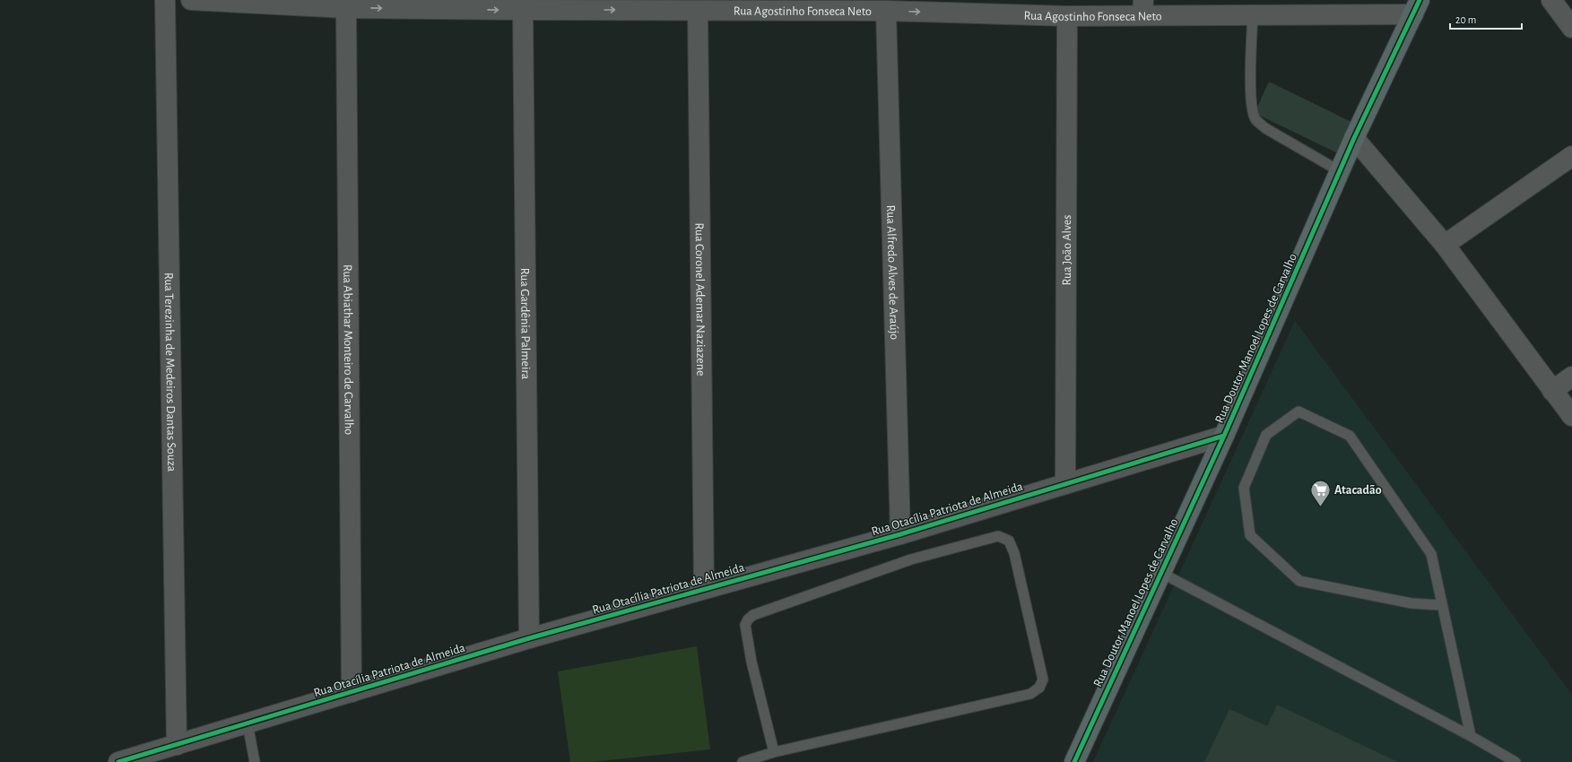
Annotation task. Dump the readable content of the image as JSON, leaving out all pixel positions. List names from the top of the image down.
{
  "streets": {
    "main road": ["Rua Doutor Manoel Lopes de Carvalho"],
    "street": [
      "Rua Agostinho Fonseca Neto",
      "Rua João Alves",
      "Rua Alfredo Alves de Araújo",
      "Rua Coronel Ademar Naziazene",
      "Rua Gardênia Palmeira",
      "Rua Abiathar Monteiro de Carvalho",
      "Rua Terezinha de Medeiros Dantas Souza",
      "Rua Otacília Patriota de Almeida"
    ]
  },
  "crossings": [
    ["Rua Agostinho Fonseca Neto", "Rua João Alves"],
    ["Rua Agostinho Fonseca Neto", "Rua Alfredo Alves de Araújo"],
    ["Rua Agostinho Fonseca Neto", "Rua Coronel Ademar Naziazene"],
    ["Rua Agostinho Fonseca Neto", "Rua Gardênia Palmeira"],
    ["Rua Agostinho Fonseca Neto", "Rua Doutor Manoel Lopes de Carvalho"],
    ["Rua Agostinho Fonseca Neto", "Rua Abiathar Monteiro de Carvalho"],
    ["Rua João Alves", "Rua Otacília Patriota de Almeida"],
    ["Rua Alfredo Alves de Araújo", "Rua Otacília Patriota de Almeida"],
    ["Rua Coronel Ademar Naziazene", "Rua Otacília Patriota de Almeida"],
    ["Rua Gardênia Palmeira", "Rua Otacília Patriota de Almeida"],
    ["Rua Doutor Manoel Lopes de Carvalho", "Rua Otacília Patriota de Almeida"],
    ["Rua Abiathar Monteiro de Carvalho", "Rua Otacília Patriota de Almeida"],
    ["Rua Terezinha de Medeiros Dantas Souza", "Rua Otacília Patriota de Almeida"]
  ],
  "one_way": ["Rua Agostinho Fonseca Neto"],
  "places": {
    "supermarket": ["Atacadão"]
  },
  "scale_bar": "20 m"
}
